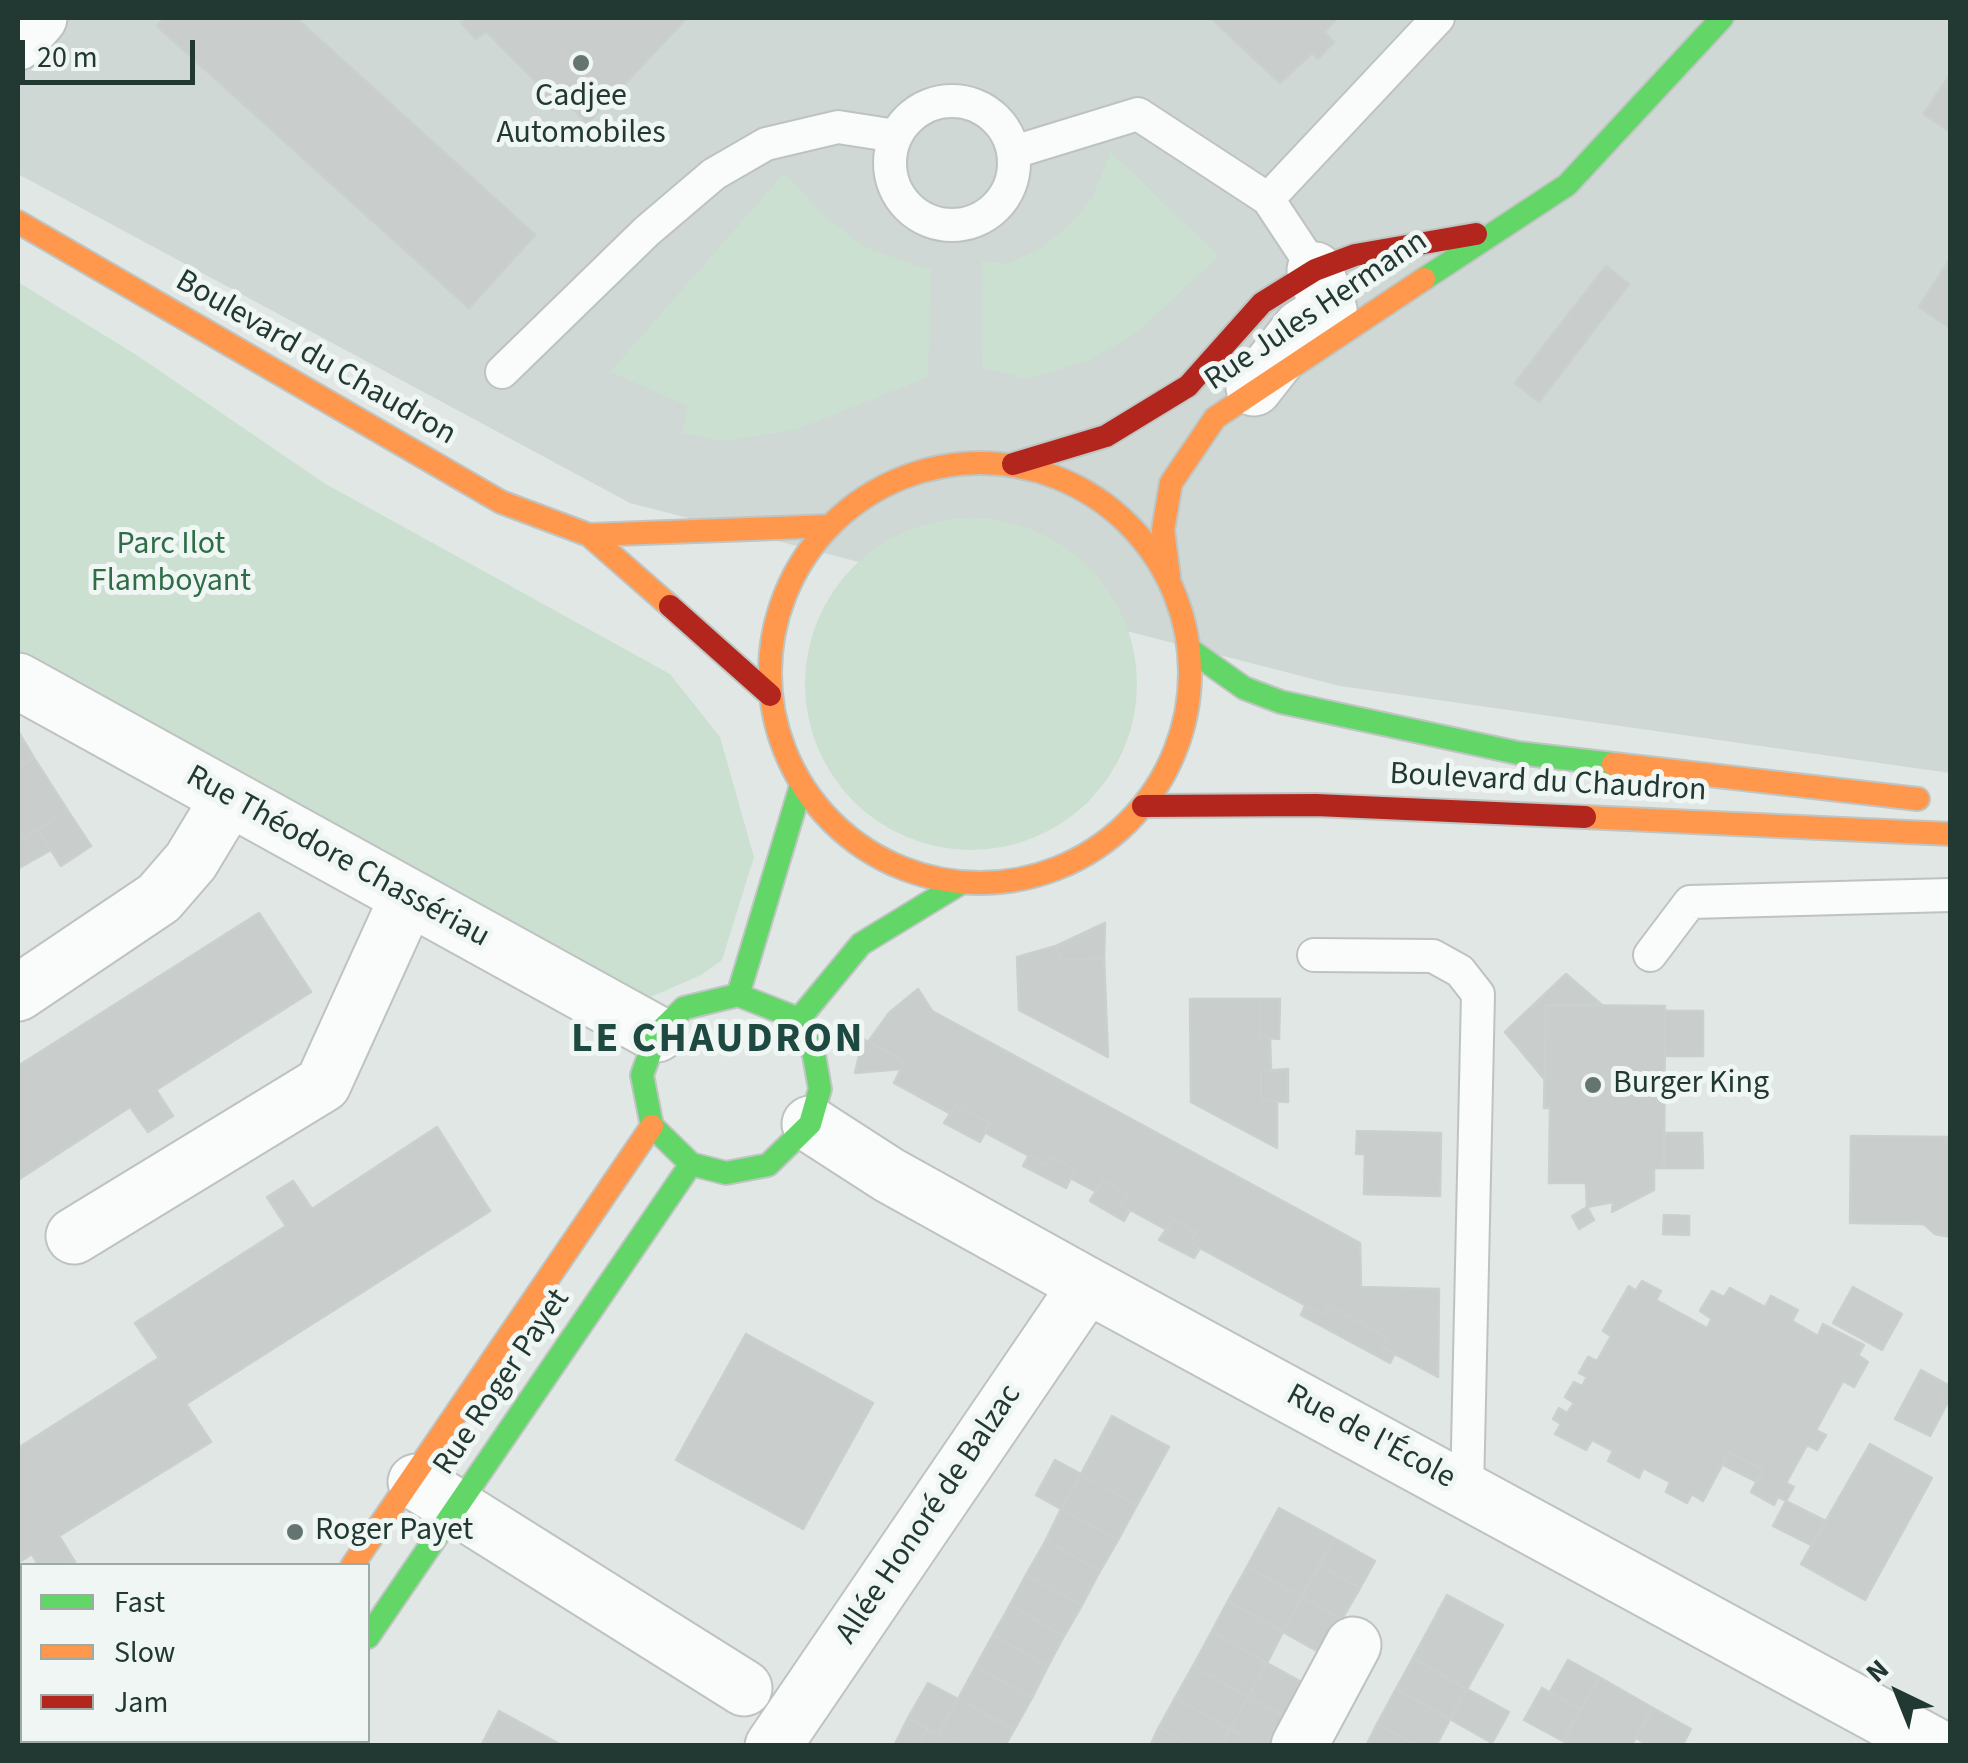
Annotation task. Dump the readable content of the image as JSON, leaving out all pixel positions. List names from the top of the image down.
{
  "streets": {
    "main road": ["Rue Jules Hermann", "Boulevard du Chaudron", "Rue Roger Payet"],
    "street": ["Rue Théodore Chassériau", "Rue de l'École", "Allée Honoré de Balzac"]
  },
  "crossings": [
    ["Rue Théodore Chassériau", "Rue Roger Payet"],
    ["Rue Théodore Chassériau", "Rue de l'École"],
    ["Rue Roger Payet", "Rue de l'École"],
    ["Rue de l'École", "Allée Honoré de Balzac"]
  ],
  "districts": ["LE CHAUDRON"],
  "parks": ["Parc Ilot Flamboyant"],
  "places": ["Cadjee Automobiles", "Burger King", "Roger Payet"],
  "legend": ["Fast", "Slow", "Jam"],
  "scale_bar": "20 m",
  "north": "top left"
}
